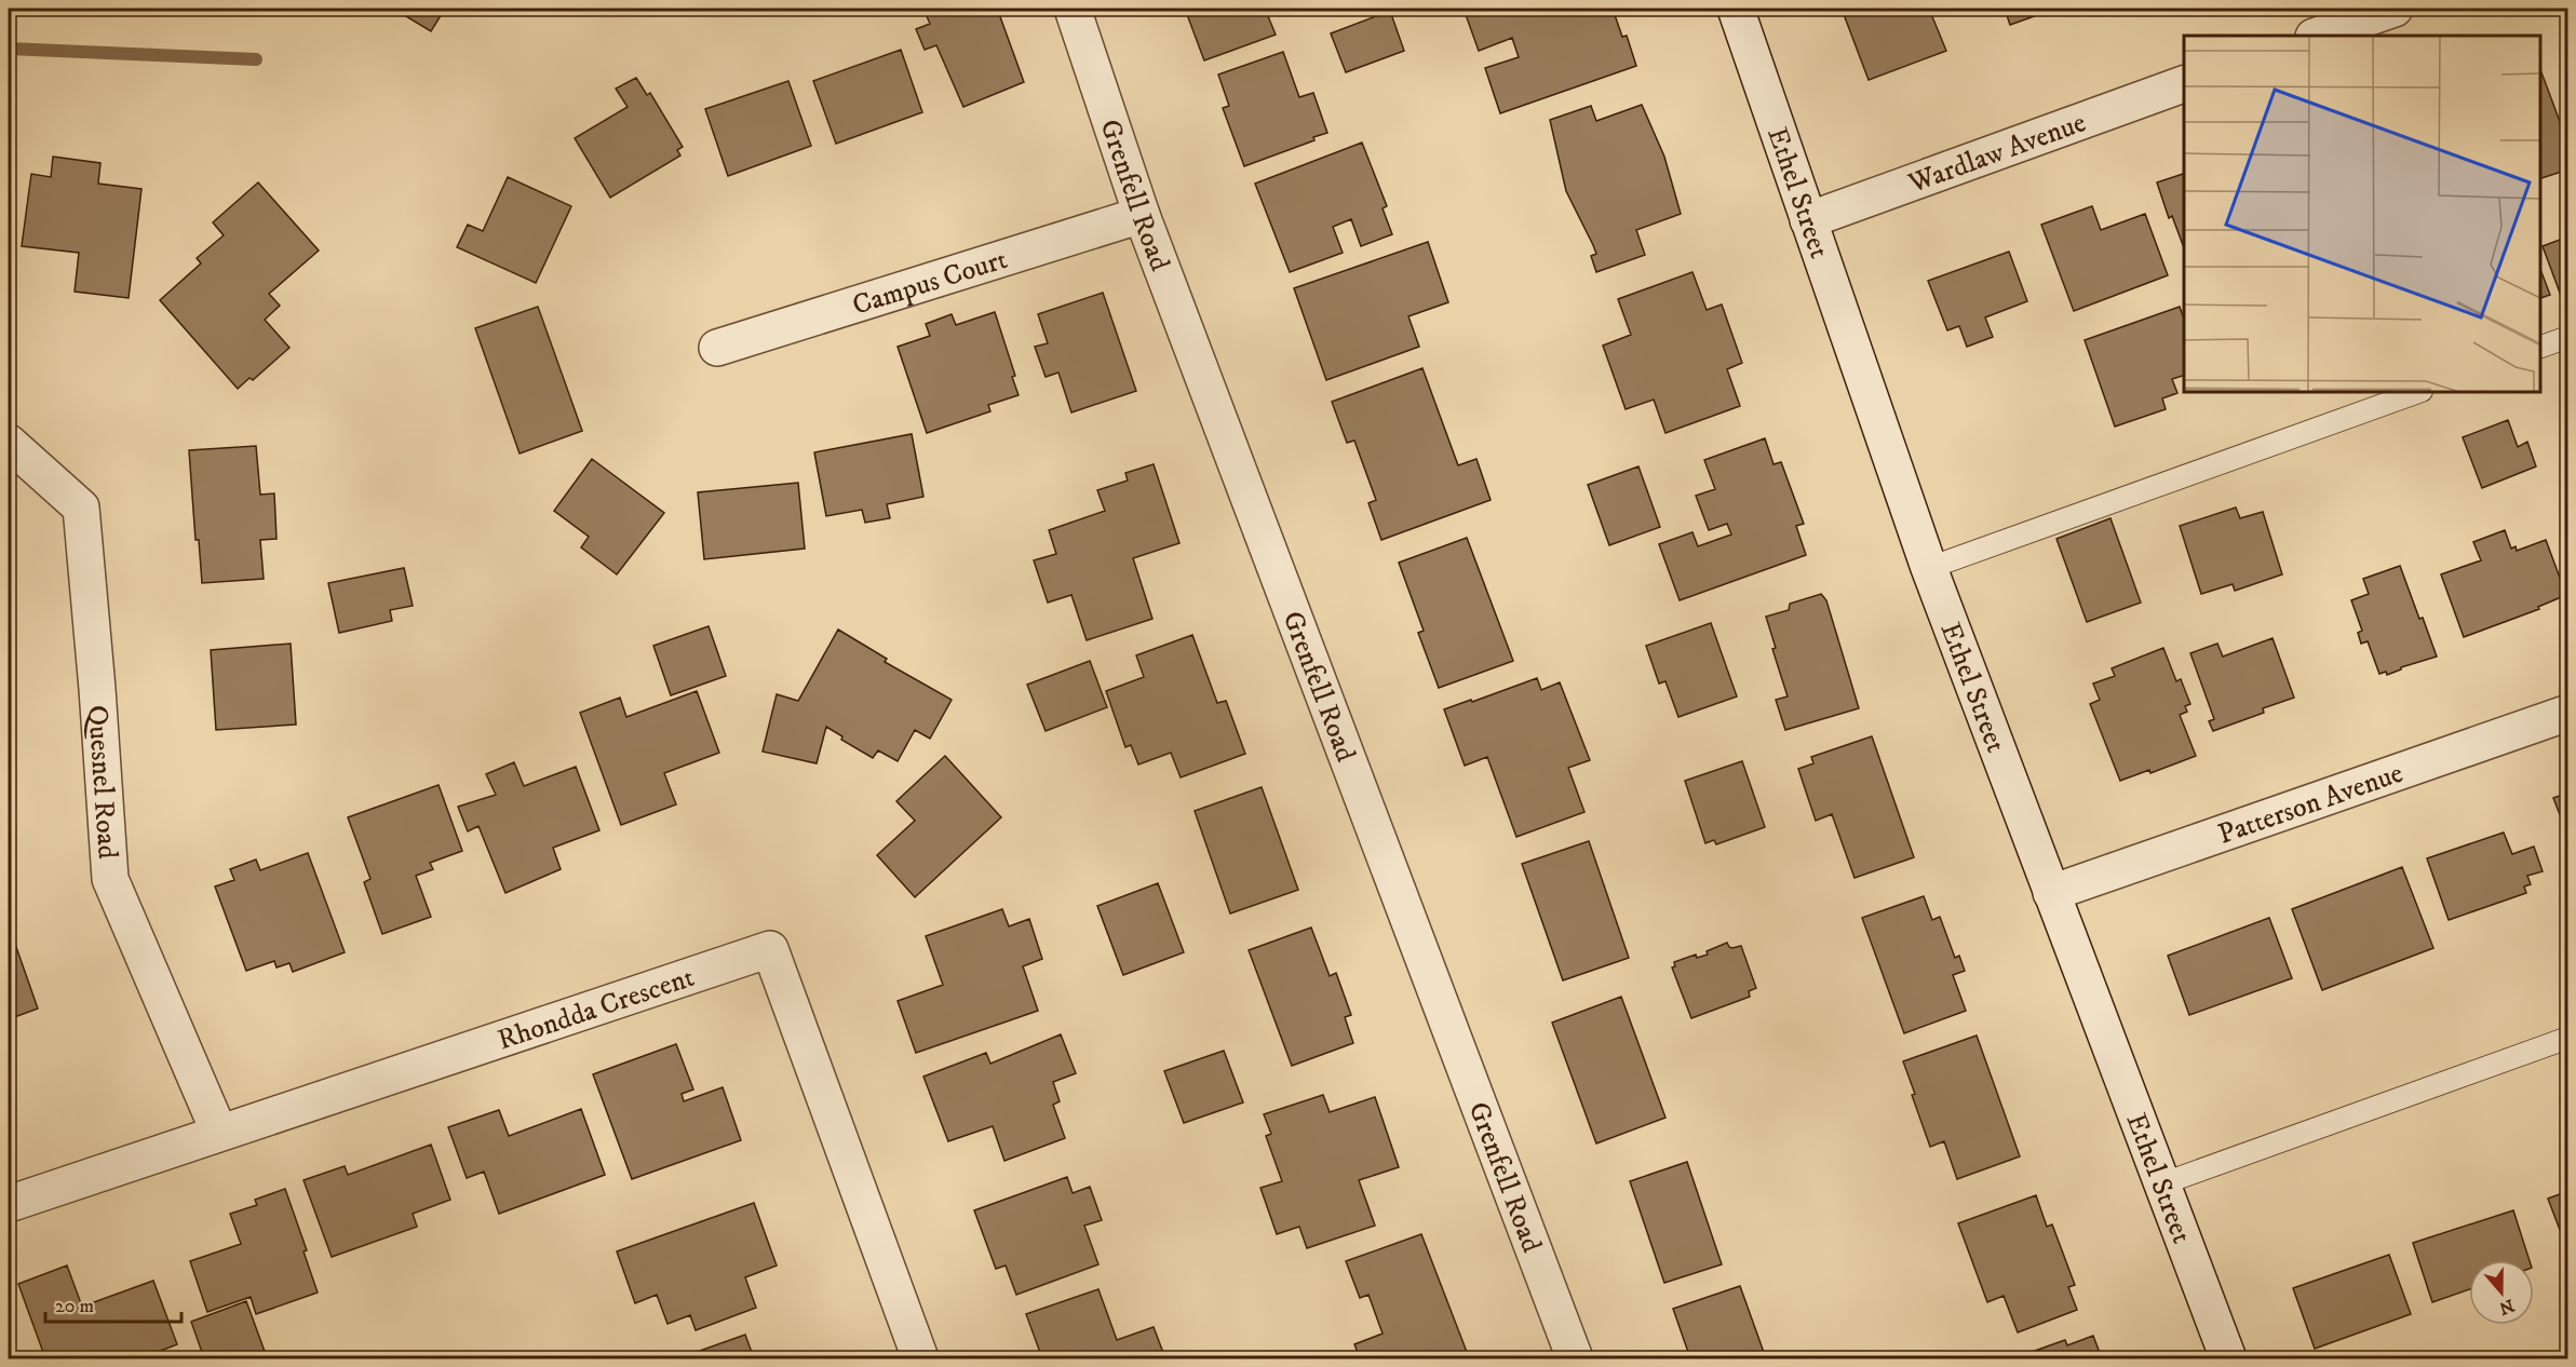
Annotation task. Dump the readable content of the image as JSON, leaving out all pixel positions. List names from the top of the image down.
{
  "streets": {
    "street": [
      "Wardlaw Avenue",
      "Ethel Street",
      "Grenfell Road",
      "Campus Court",
      "Quesnel Road",
      "Patterson Avenue",
      "Rhondda Crescent"
    ]
  },
  "crossings": [
    ["Wardlaw Avenue", "Ethel Street"],
    ["Ethel Street", "Patterson Avenue"],
    ["Grenfell Road", "Campus Court"],
    ["Quesnel Road", "Rhondda Crescent"]
  ],
  "scale_bar": "20 m",
  "north": "bottom"
}
